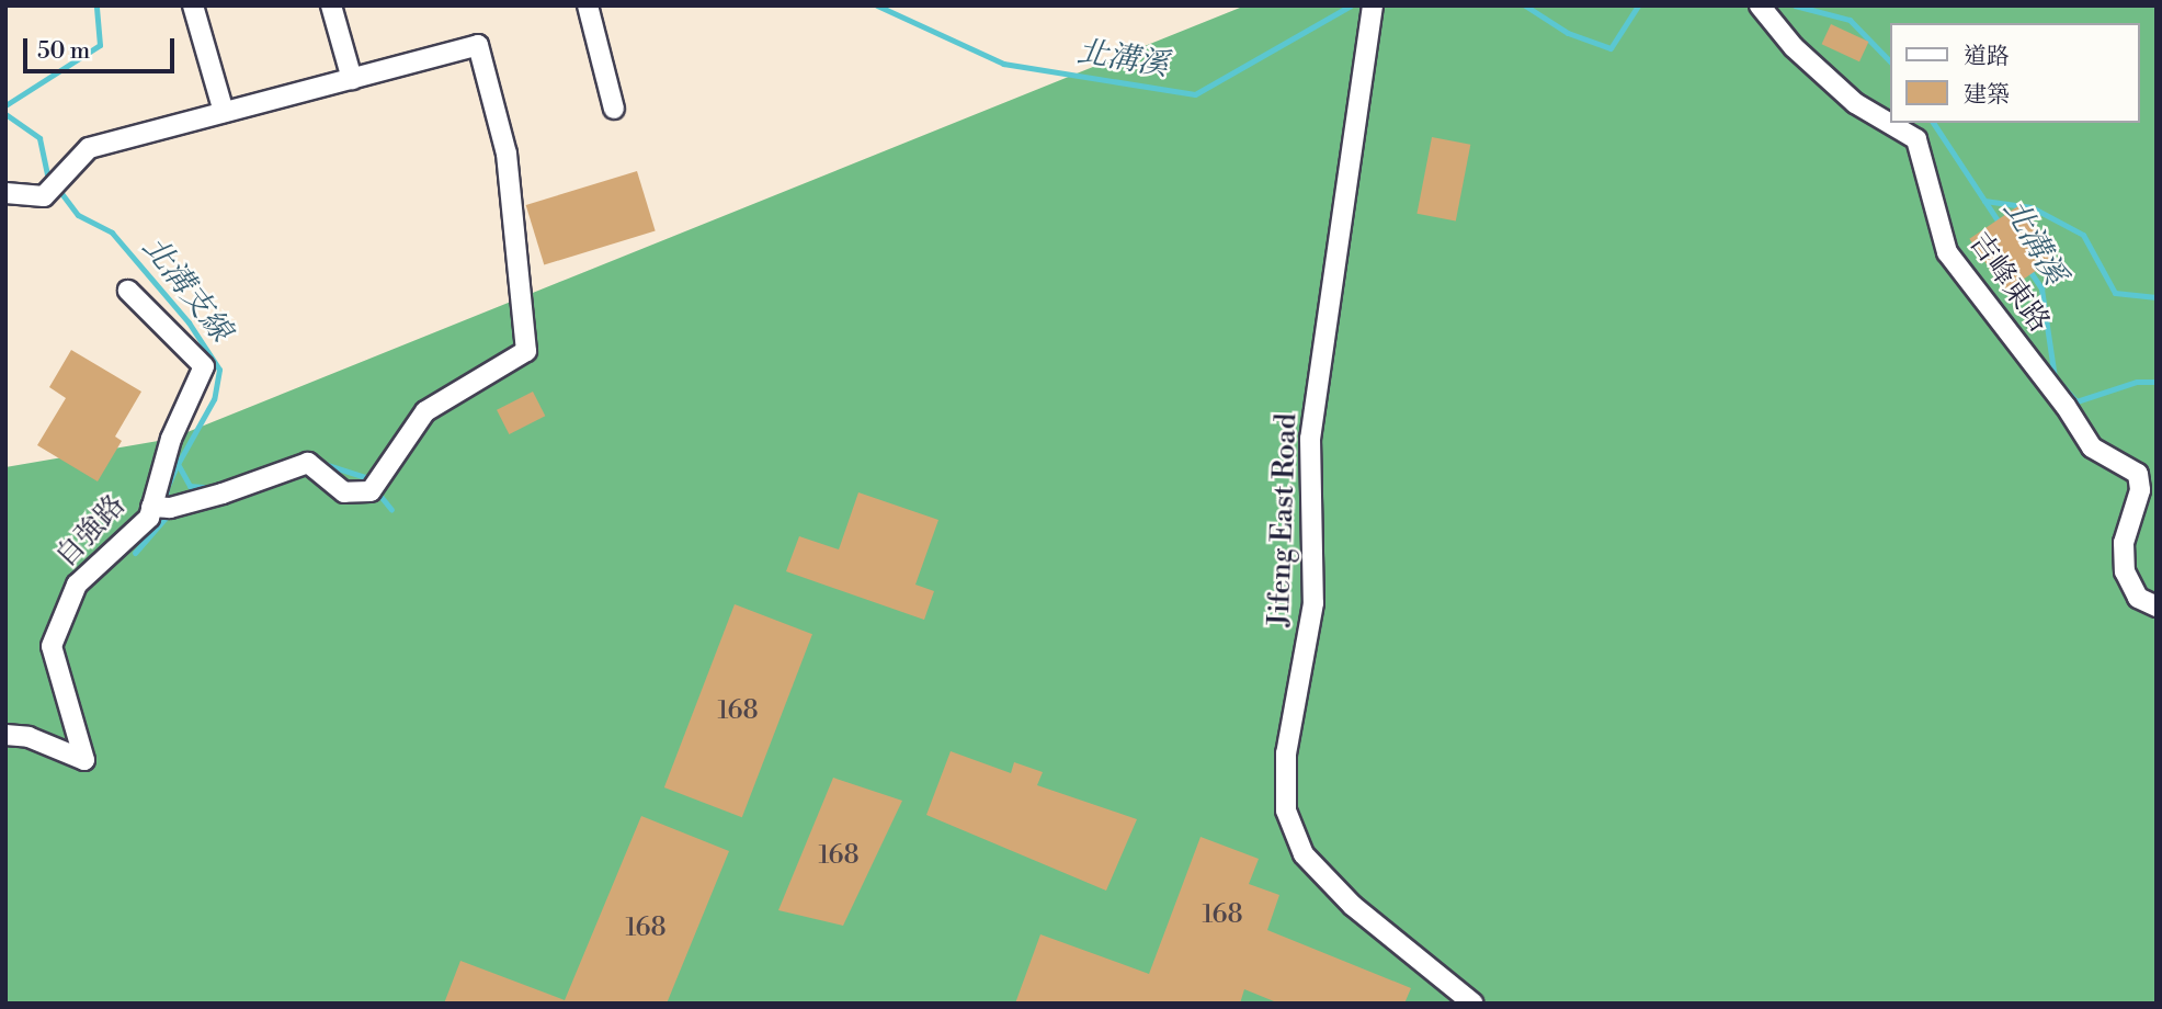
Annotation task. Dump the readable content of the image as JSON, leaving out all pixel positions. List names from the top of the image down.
{
  "streets": {
    "street": ["吉峰東路", "Jifeng East Road", "自強路"]
  },
  "water": ["北溝溪", "北溝支線"],
  "house_numbers": [
    "168",
    "168",
    "168",
    "168"
  ],
  "legend": ["道路", "建築"],
  "scale_bar": "50 m"
}
